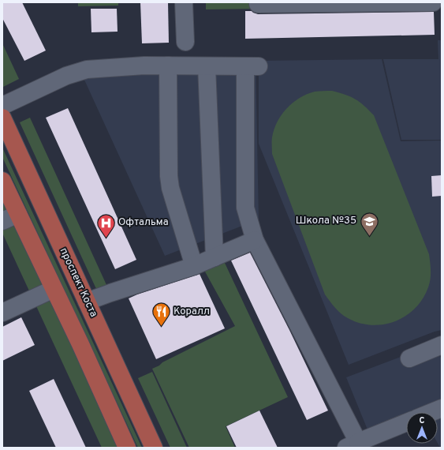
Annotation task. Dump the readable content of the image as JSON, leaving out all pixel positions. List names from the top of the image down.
{
  "streets": {
    "main road": ["проспект Коста"]
  },
  "places": {
    "school or university": ["Школа №35"],
    "hospital": ["Офтальма"],
    "restaurant": ["Коралл"]
  },
  "north": "top"
}
